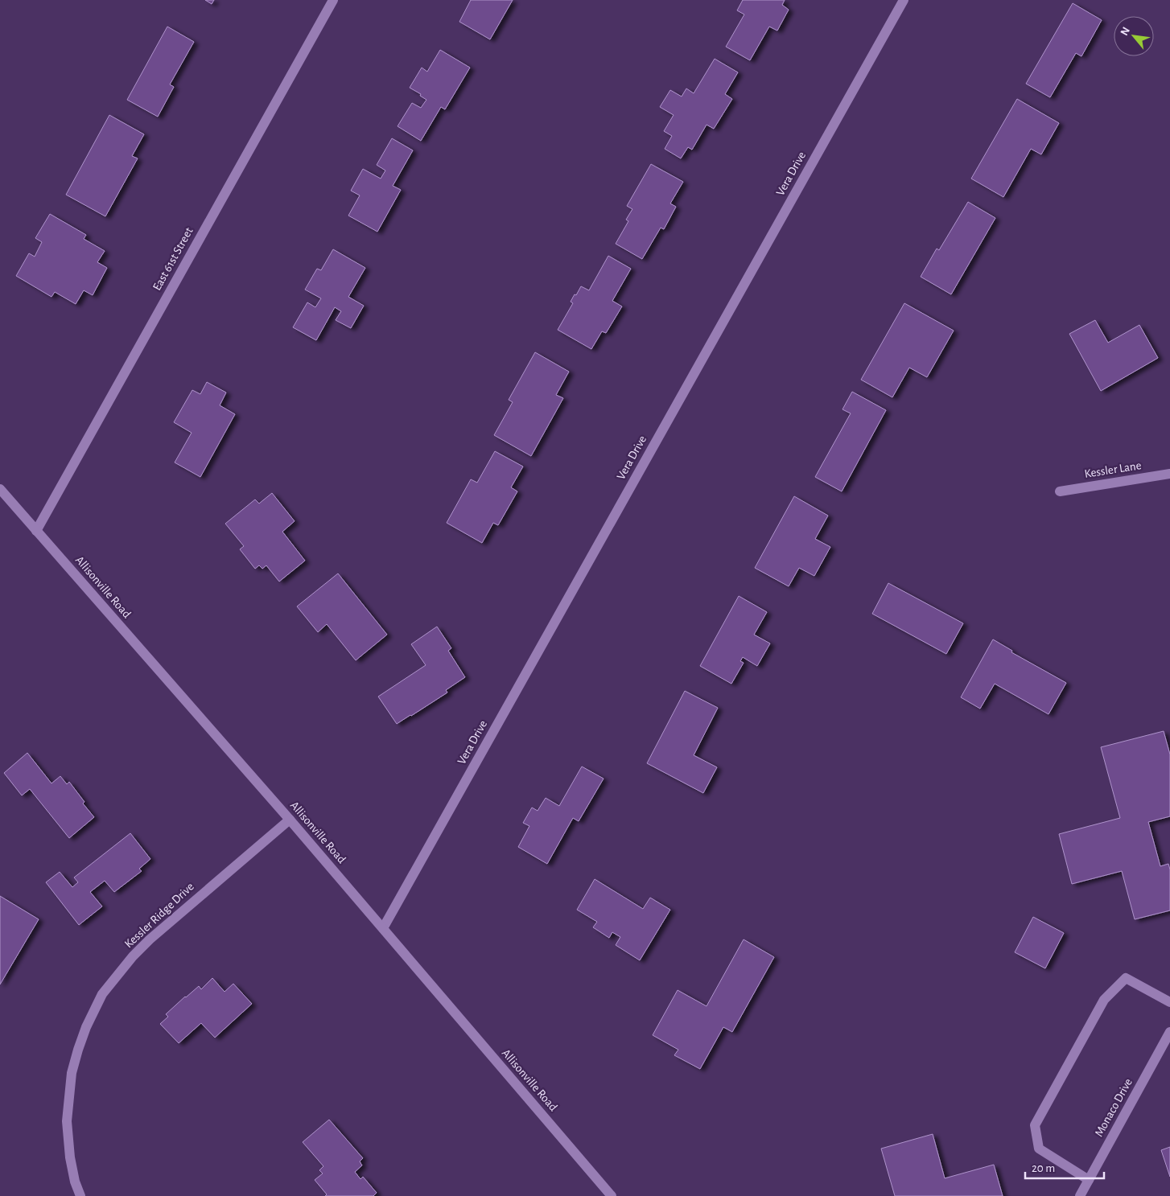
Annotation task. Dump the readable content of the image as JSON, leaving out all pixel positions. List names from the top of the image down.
{
  "streets": {
    "street": [
      "Vera Drive",
      "East 61st Street",
      "Kessler Lane",
      "Allisonville Road",
      "Kessler Ridge Drive",
      "Monaco Drive"
    ]
  },
  "crossings": [
    ["Vera Drive", "Allisonville Road"],
    ["East 61st Street", "Allisonville Road"],
    ["Allisonville Road", "Kessler Ridge Drive"]
  ],
  "scale_bar": "20 m",
  "north": "top left"
}
